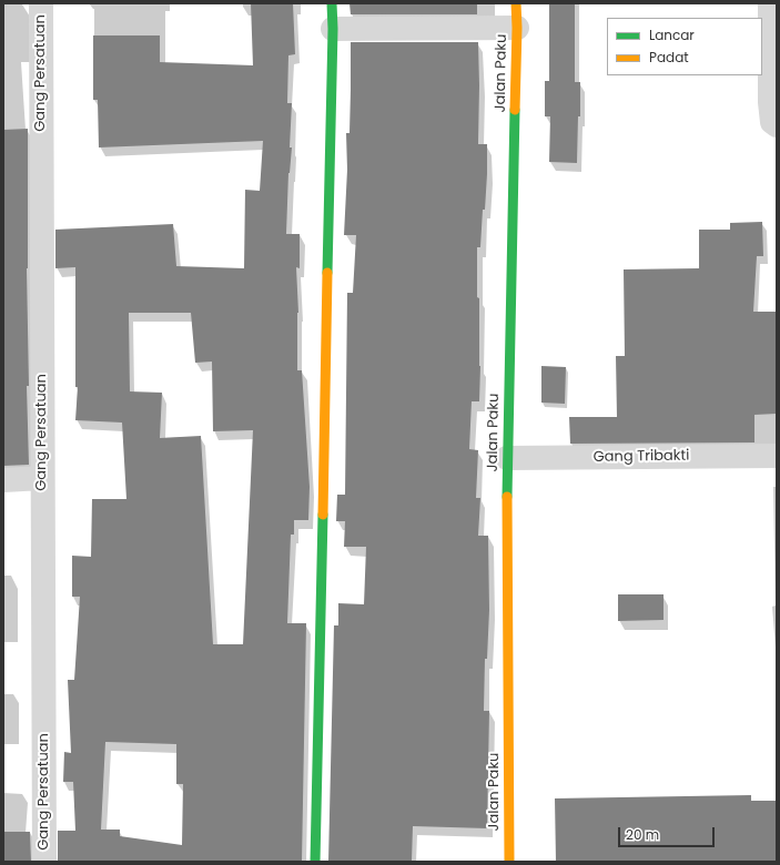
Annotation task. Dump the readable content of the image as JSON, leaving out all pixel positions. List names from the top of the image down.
{
  "streets": {
    "street": ["Gang Persatuan", "Jalan Paku", "Gang Tribakti"]
  },
  "crossings": [
    ["Jalan Paku", "Gang Tribakti"]
  ],
  "legend": ["Lancar", "Padat"],
  "scale_bar": "20 m"
}
